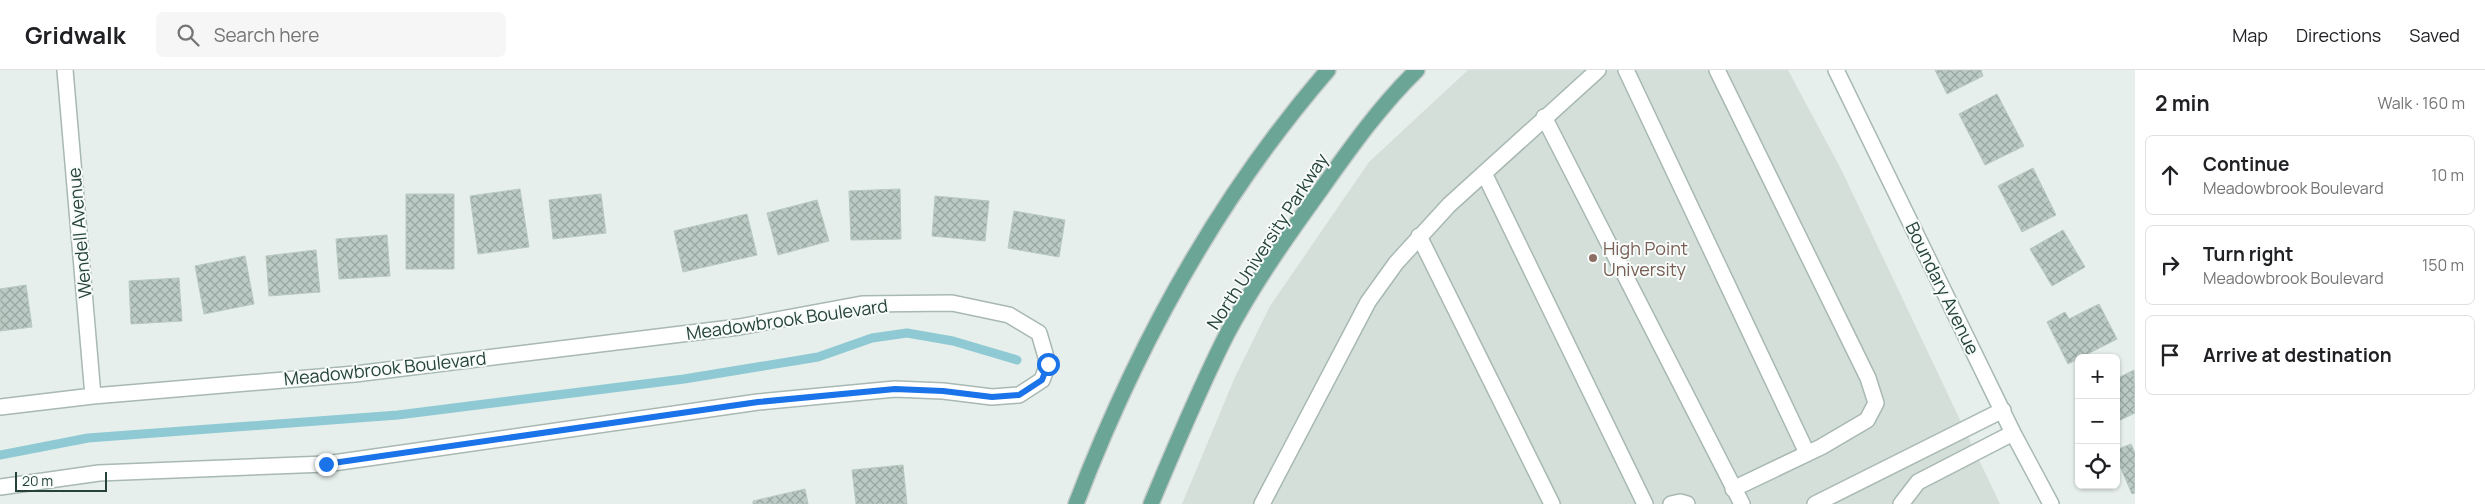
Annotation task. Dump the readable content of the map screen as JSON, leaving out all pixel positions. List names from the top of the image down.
{
  "streets": {
    "main road": ["North University Parkway"],
    "street": ["Wendell Avenue", "Boundary Avenue", "Meadowbrook Boulevard"]
  },
  "crossings": [
    ["Wendell Avenue", "Meadowbrook Boulevard"]
  ],
  "places": ["High Point University"],
  "scale_bar": "20 m",
  "page": {
    "header": "Gridwalk",
    "search": "Search here",
    "nav": ["Map", "Directions", "Saved"],
    "heading": ["2 min", "Walk · 160 m"],
    "list": [
      ["Continue", "Meadowbrook Boulevard", "10 m"],
      ["Turn right", "Meadowbrook Boulevard", "150 m"],
      "Arrive at destination"
    ],
    "map_buttons": ["+", "−"],
    "scale": "20 m"
  }
}
